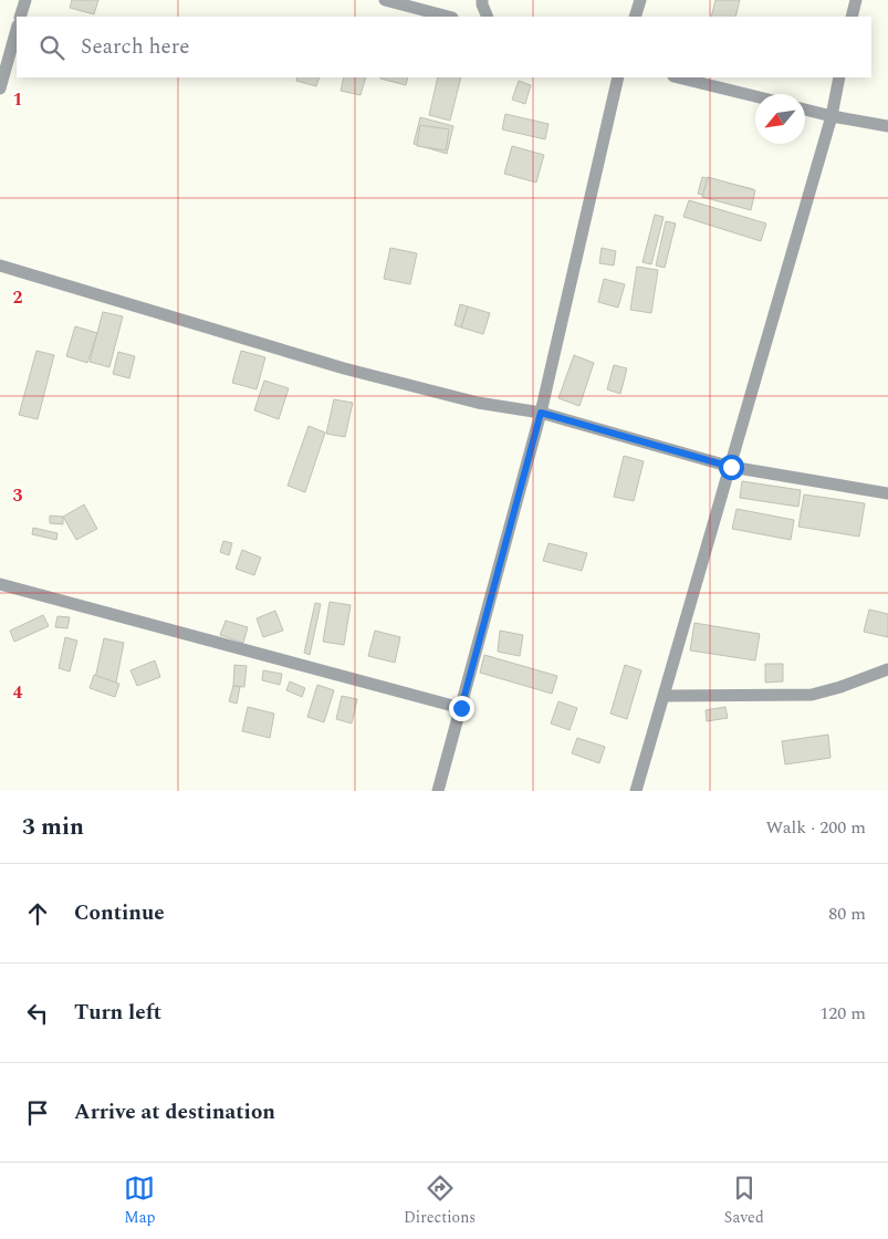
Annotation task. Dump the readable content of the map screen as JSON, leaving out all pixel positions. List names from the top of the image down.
{
  "north": "bottom left",
  "page": {
    "search": "Search here",
    "heading": ["3 min", "Walk · 200 m"],
    "list": [
      ["Continue", "80 m"],
      ["Turn left", "120 m"],
      "Arrive at destination"
    ],
    "nav": ["Map", "Directions", "Saved"]
  },
  "grid": {
    "rows": [
      "1",
      "2",
      "3",
      "4"
    ]
  }
}
